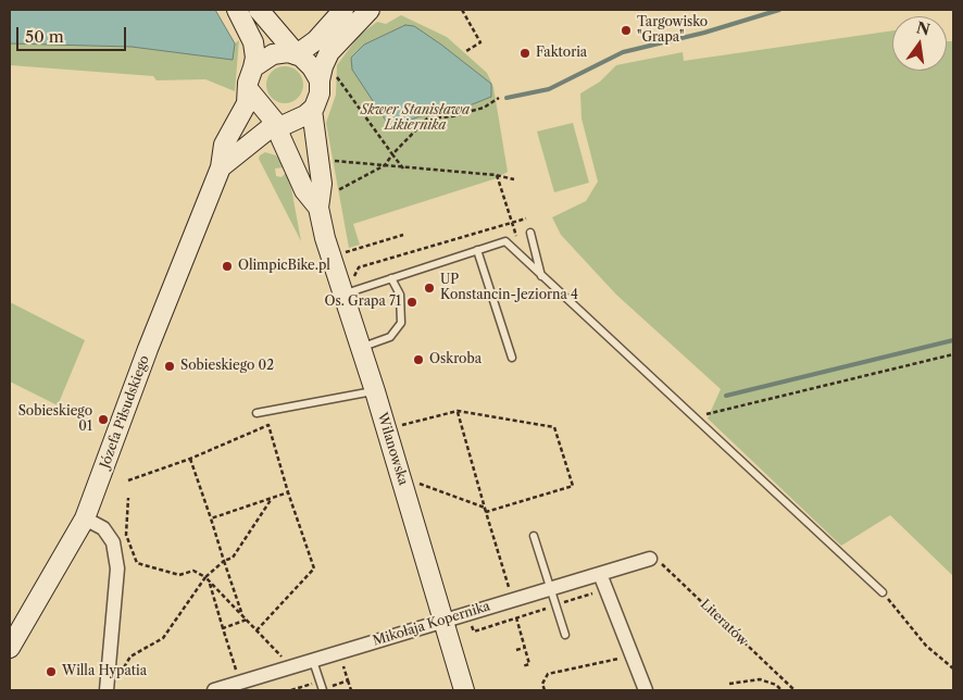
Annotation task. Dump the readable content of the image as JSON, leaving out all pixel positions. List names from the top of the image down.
{
  "streets": {
    "main road": ["Józefa Piłsudskiego", "Wilanowska"],
    "street": ["Mikołaja Kopernika"],
    "path": ["Literatów"]
  },
  "crossings": [
    ["Józefa Piłsudskiego", "Wilanowska"],
    ["Wilanowska", "Mikołaja Kopernika"],
    ["Literatów", "Mikołaja Kopernika"]
  ],
  "parks": ["Skwer Stanisława Likiernika"],
  "places": [
    "Targowisko \"Grapa\"",
    "Faktoria",
    "OlimpicBike.pl",
    "UP Konstancin-Jeziorna 4",
    "Os. Grapa 71",
    "Oskroba",
    "Sobieskiego 02",
    "Sobieskiego 01",
    "Willa Hypatia"
  ],
  "scale_bar": "50 m",
  "north": "top"
}
